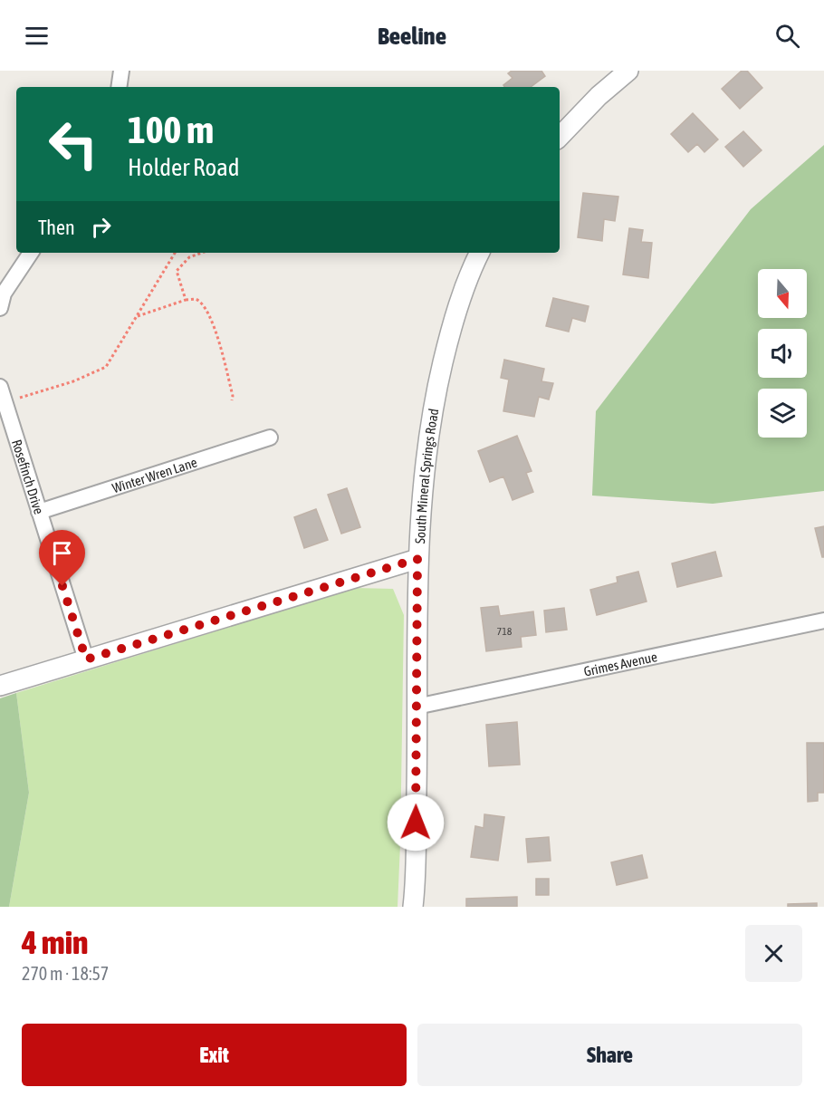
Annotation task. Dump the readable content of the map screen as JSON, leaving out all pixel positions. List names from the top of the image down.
{
  "streets": {
    "street": [
      "Winter Wren Lane",
      "Rosefinch Drive",
      "South Mineral Springs Road",
      "Grimes Avenue"
    ]
  },
  "crossings": [
    ["Winter Wren Lane", "Rosefinch Drive"],
    ["South Mineral Springs Road", "Grimes Avenue"]
  ],
  "house_numbers": ["718"],
  "north": "bottom",
  "page": {
    "header": "Beeline",
    "turn": ["100 m", "Holder Road"],
    "then": "Then",
    "heading": ["4 min", "270 m · 18:57"],
    "buttons": ["Exit", "Share"]
  }
}
